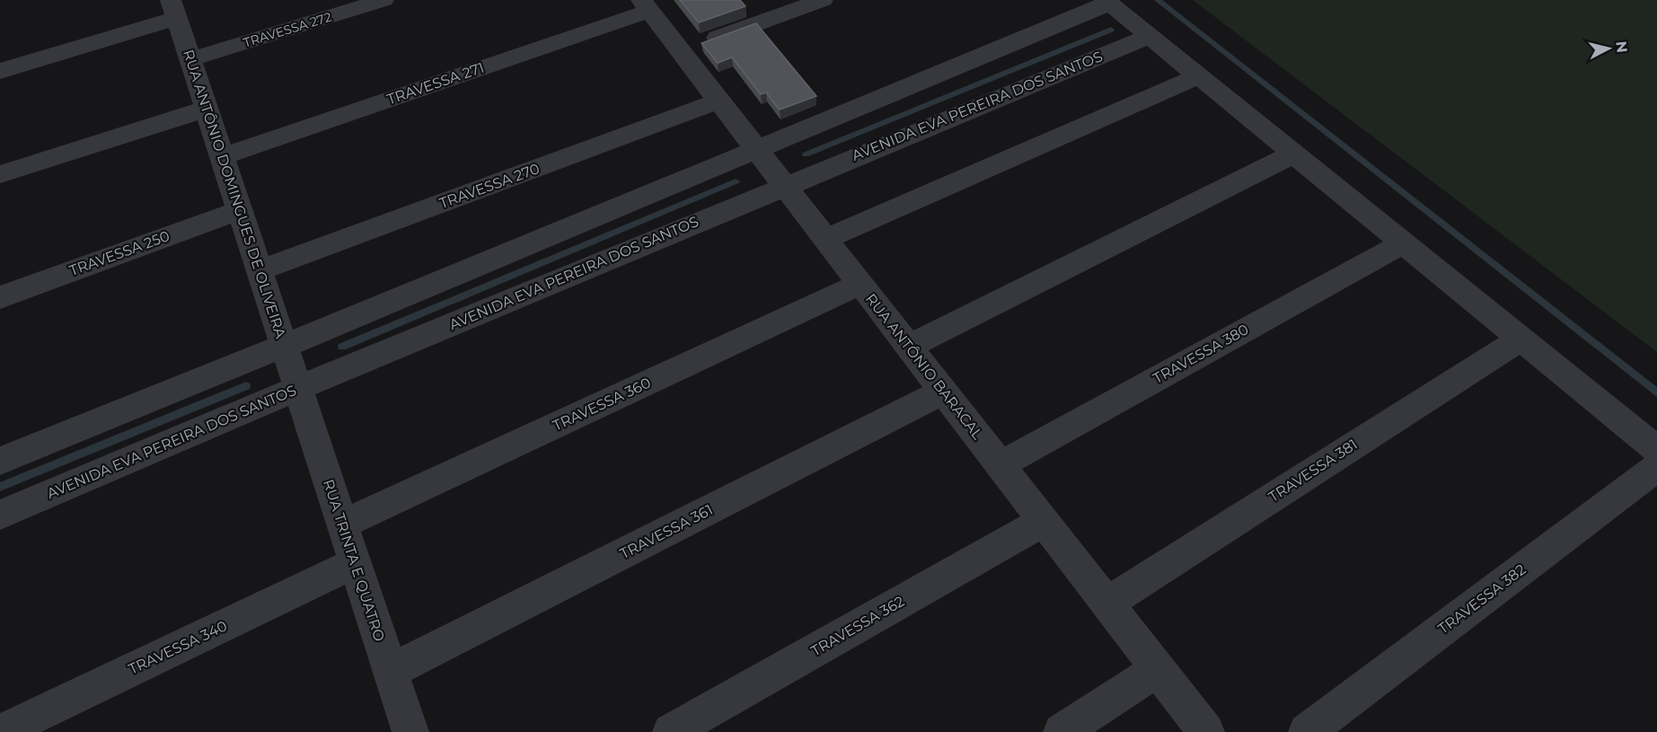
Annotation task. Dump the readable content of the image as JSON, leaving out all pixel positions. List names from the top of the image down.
{
  "streets": {
    "street": [
      "TRAVESSA 272",
      "TRAVESSA 271",
      "AVENIDA EVA PEREIRA DOS SANTOS",
      "TRAVESSA 270",
      "RUA ANTÔNIO DOMINGUES DE OLIVEIRA",
      "TRAVESSA 250",
      "TRAVESSA 380",
      "RUA ANTÔNIO BARACAL",
      "TRAVESSA 360",
      "TRAVESSA 381",
      "TRAVESSA 361",
      "RUA TRINTA E QUATRO",
      "TRAVESSA 382",
      "TRAVESSA 362",
      "TRAVESSA 340"
    ]
  },
  "crossings": [
    ["TRAVESSA 272", "RUA ANTÔNIO DOMINGUES DE OLIVEIRA"],
    ["TRAVESSA 271", "RUA ANTÔNIO DOMINGUES DE OLIVEIRA"],
    ["TRAVESSA 271", "RUA ANTÔNIO BARACAL"],
    ["AVENIDA EVA PEREIRA DOS SANTOS", "RUA ANTÔNIO DOMINGUES DE OLIVEIRA"],
    ["AVENIDA EVA PEREIRA DOS SANTOS", "RUA ANTÔNIO BARACAL"],
    ["AVENIDA EVA PEREIRA DOS SANTOS", "RUA TRINTA E QUATRO"],
    ["TRAVESSA 270", "RUA ANTÔNIO DOMINGUES DE OLIVEIRA"],
    ["TRAVESSA 270", "RUA ANTÔNIO BARACAL"],
    ["RUA ANTÔNIO DOMINGUES DE OLIVEIRA", "TRAVESSA 250"],
    ["RUA ANTÔNIO DOMINGUES DE OLIVEIRA", "RUA TRINTA E QUATRO"],
    ["TRAVESSA 380", "RUA ANTÔNIO BARACAL"],
    ["RUA ANTÔNIO BARACAL", "TRAVESSA 360"],
    ["RUA ANTÔNIO BARACAL", "TRAVESSA 381"],
    ["RUA ANTÔNIO BARACAL", "TRAVESSA 361"],
    ["RUA ANTÔNIO BARACAL", "TRAVESSA 362"],
    ["TRAVESSA 360", "RUA TRINTA E QUATRO"],
    ["TRAVESSA 361", "RUA TRINTA E QUATRO"],
    ["RUA TRINTA E QUATRO", "TRAVESSA 340"]
  ],
  "north": "right"
}
